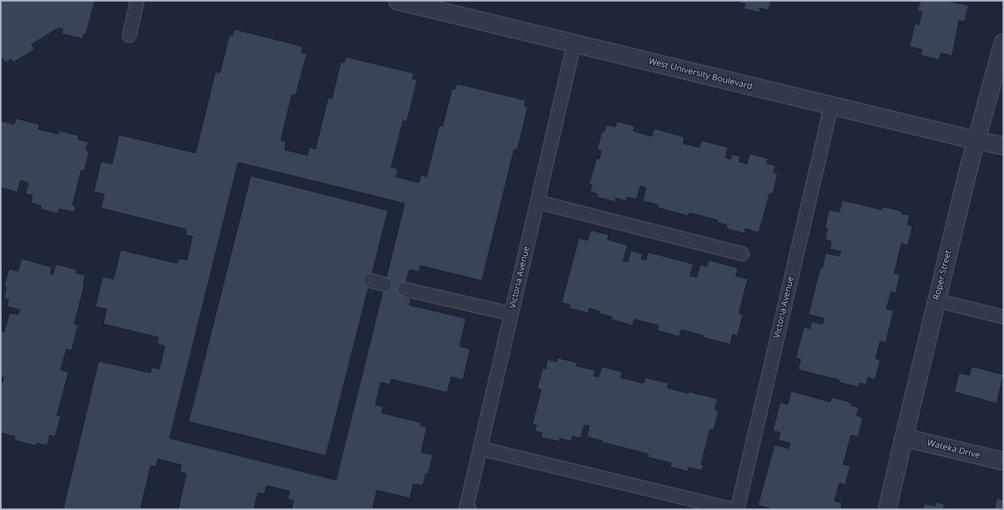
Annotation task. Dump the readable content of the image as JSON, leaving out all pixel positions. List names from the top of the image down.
{
  "streets": {
    "street": ["West University Boulevard", "Roper Street", "Wateka Drive"],
    "lane": ["Victoria Avenue"]
  },
  "crossings": [
    ["West University Boulevard", "Roper Street"],
    ["West University Boulevard", "Victoria Avenue"],
    ["Roper Street", "Wateka Drive"]
  ]
}
